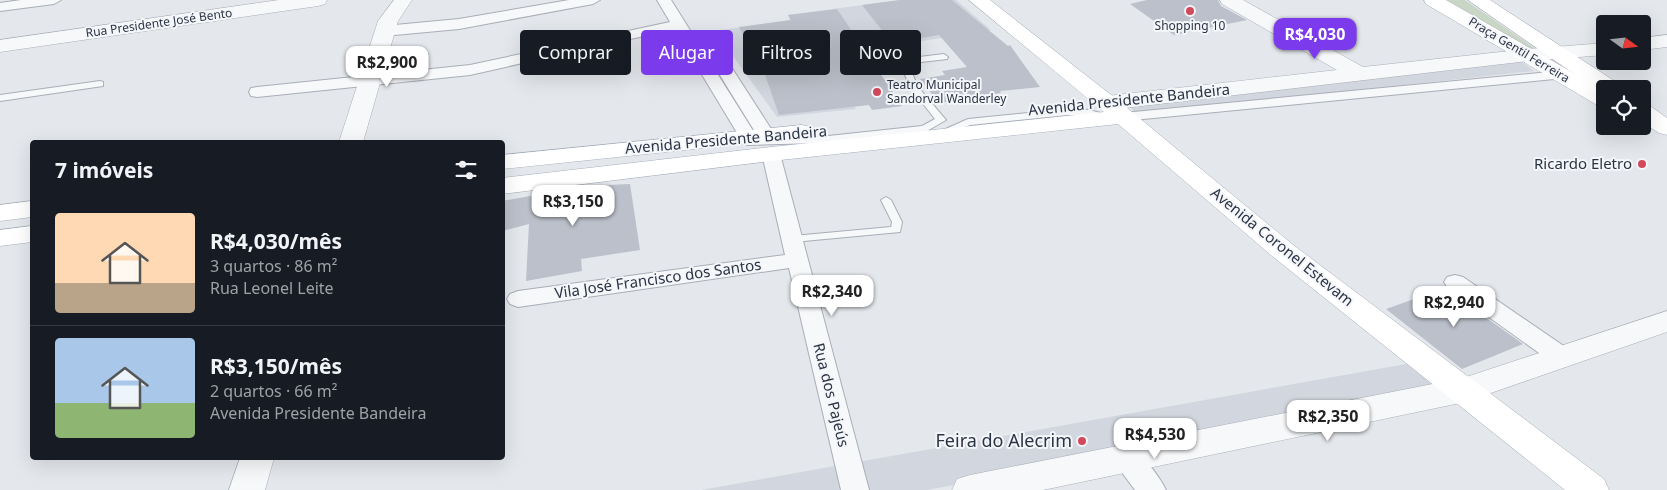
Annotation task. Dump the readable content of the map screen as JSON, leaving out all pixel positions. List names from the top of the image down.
{
  "streets": {
    "main road": ["Praça Gentil Ferreira", "Avenida Presidente Bandeira", "Avenida Coronel Estevam"],
    "street": ["Rua Presidente José Bento", "Vila José Francisco dos Santos", "Rua dos Pajeús"]
  },
  "crossings": [
    ["Praça Gentil Ferreira", "Avenida Presidente Bandeira"],
    ["Avenida Presidente Bandeira", "Avenida Coronel Estevam"],
    ["Avenida Presidente Bandeira", "Rua dos Pajeús"],
    ["Vila José Francisco dos Santos", "Rua dos Pajeús"]
  ],
  "places": [
    "Shopping 10",
    "Teatro Municipal Sandorval Wanderley",
    "Ricardo Eletro",
    "Feira do Alecrim"
  ],
  "north": "right",
  "page": {
    "price": [
      "R$4,030",
      "R$2,900",
      "R$3,150",
      "R$2,340",
      "R$2,940",
      "R$2,350",
      "R$4,530"
    ],
    "chip": [
      "Comprar",
      "Alugar",
      "Filtros",
      "Novo"
    ],
    "heading": "7 imóveis",
    "list": [
      {
        "name": "R$4,030/mês",
        "note": "3 quartos · 86 m² · Rua Leonel Leite"
      },
      {
        "name": "R$3,150/mês",
        "note": "2 quartos · 66 m² · Avenida Presidente Bandeira"
      }
    ]
  }
}
